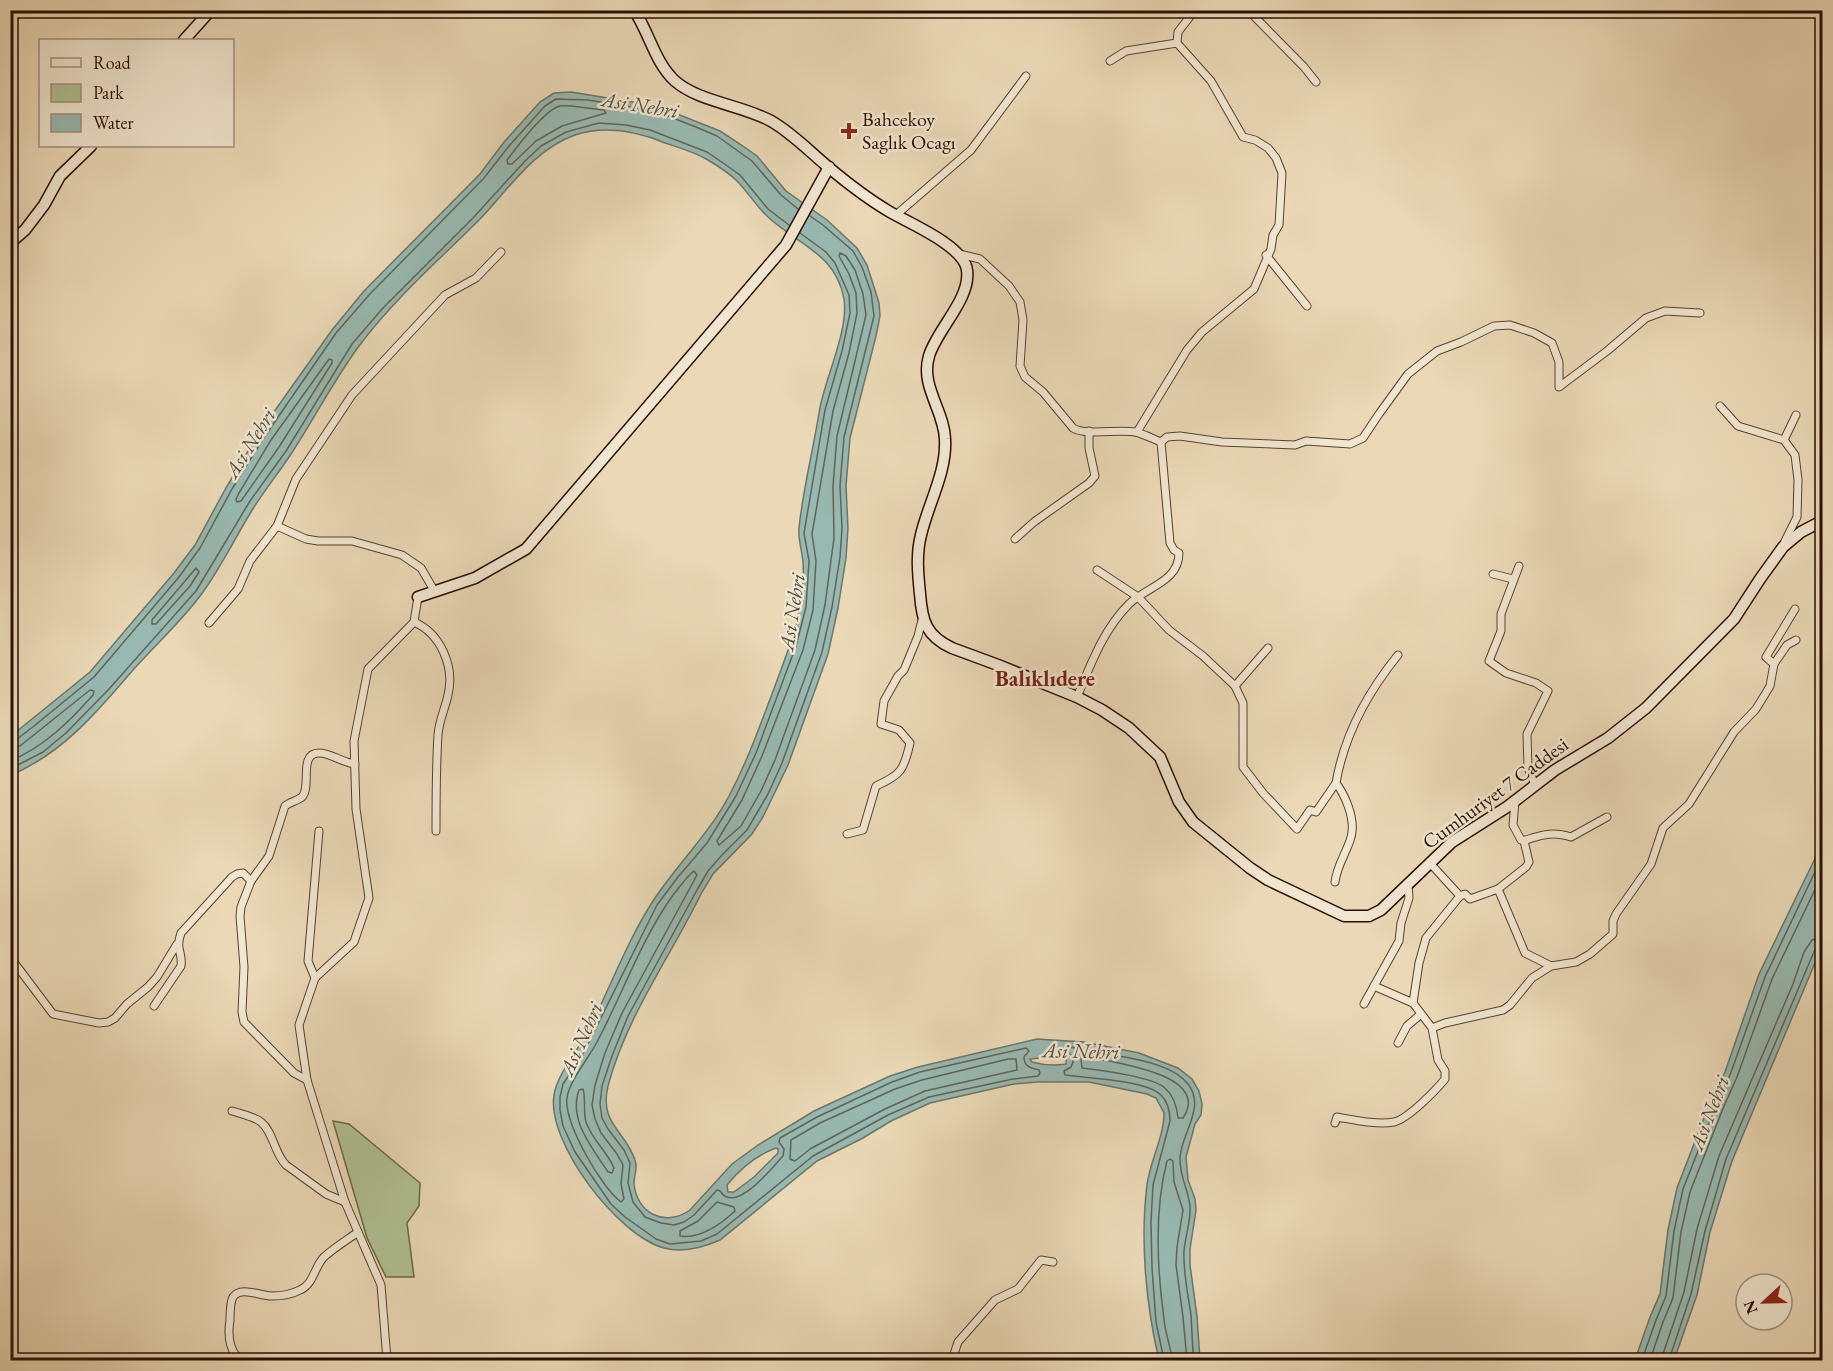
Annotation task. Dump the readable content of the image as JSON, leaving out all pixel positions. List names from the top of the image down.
{
  "streets": {
    "main road": ["Cumhuriyet 7 Caddesi"]
  },
  "districts": ["Balıklıdere"],
  "water": ["Asi Nehri"],
  "places": {
    "health": ["Bahcekoy Saglık Ocagı"]
  },
  "legend": ["Road", "Park", "Water"],
  "north": "left"
}
